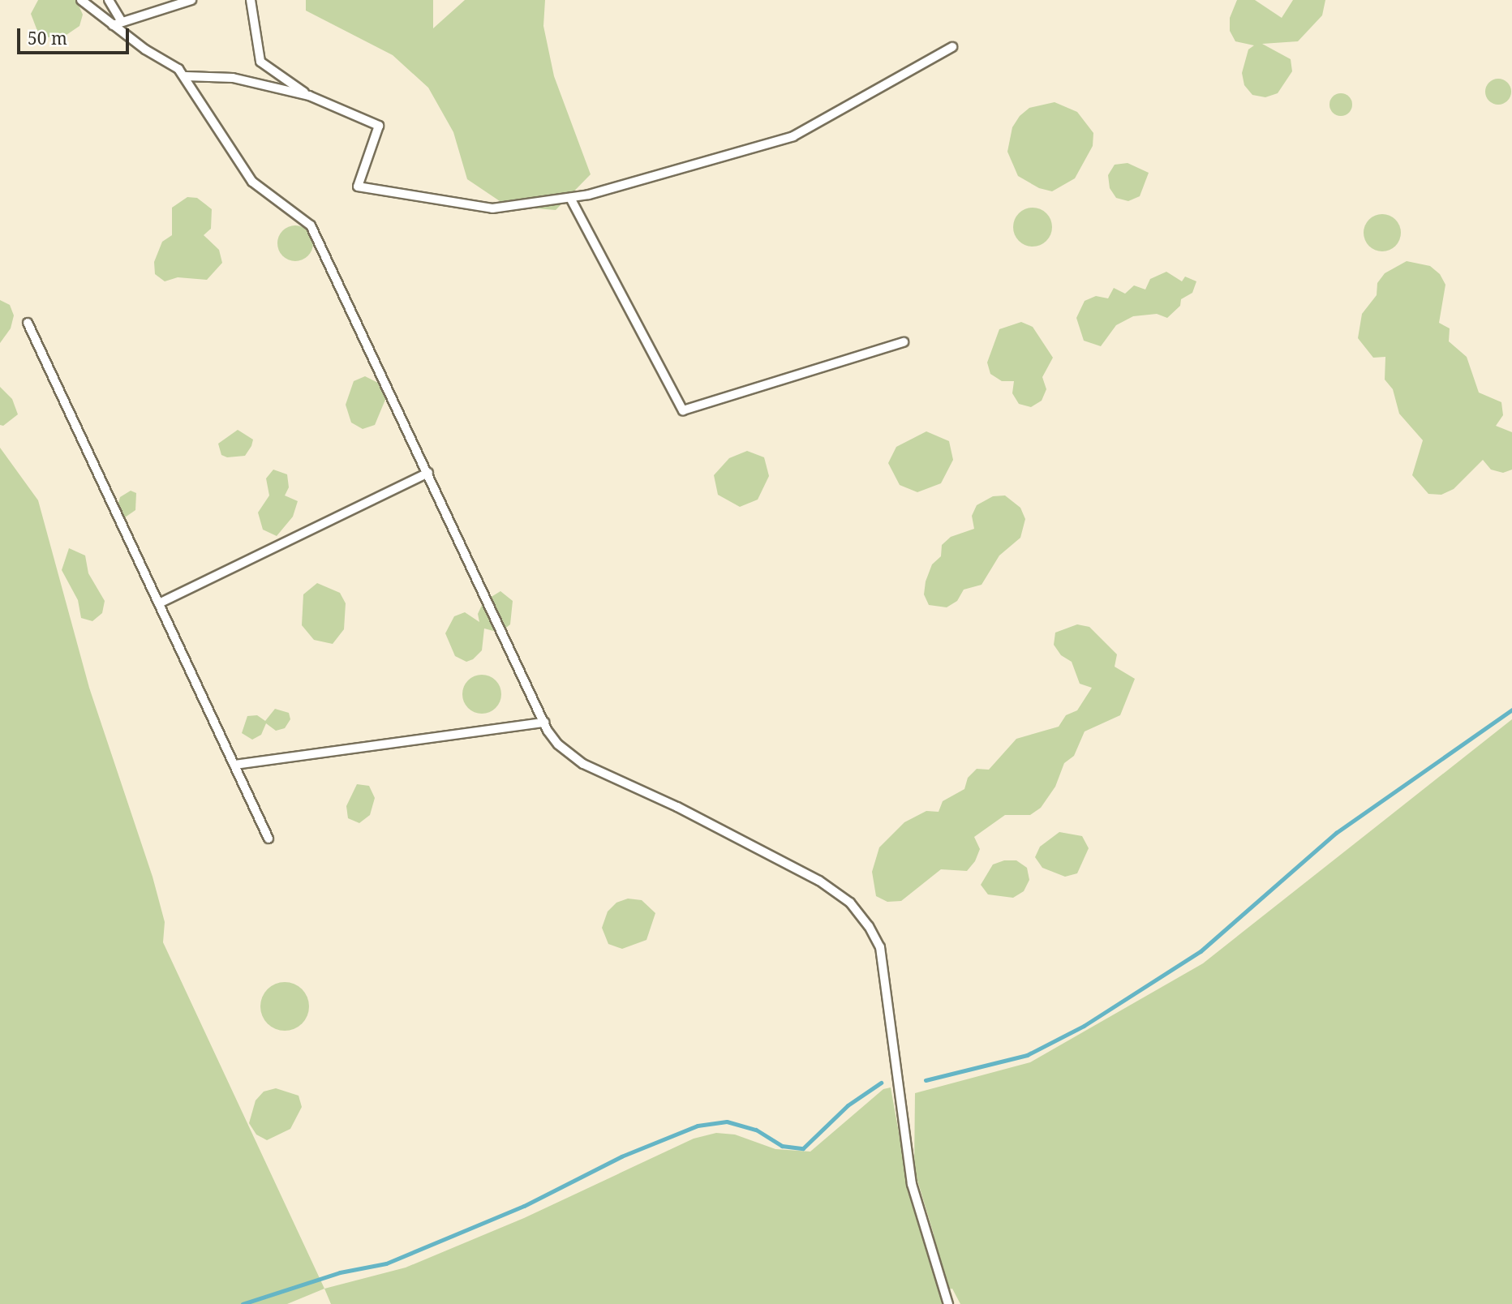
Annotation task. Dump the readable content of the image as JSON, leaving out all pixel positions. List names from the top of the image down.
{
  "scale_bar": "50 m"
}
